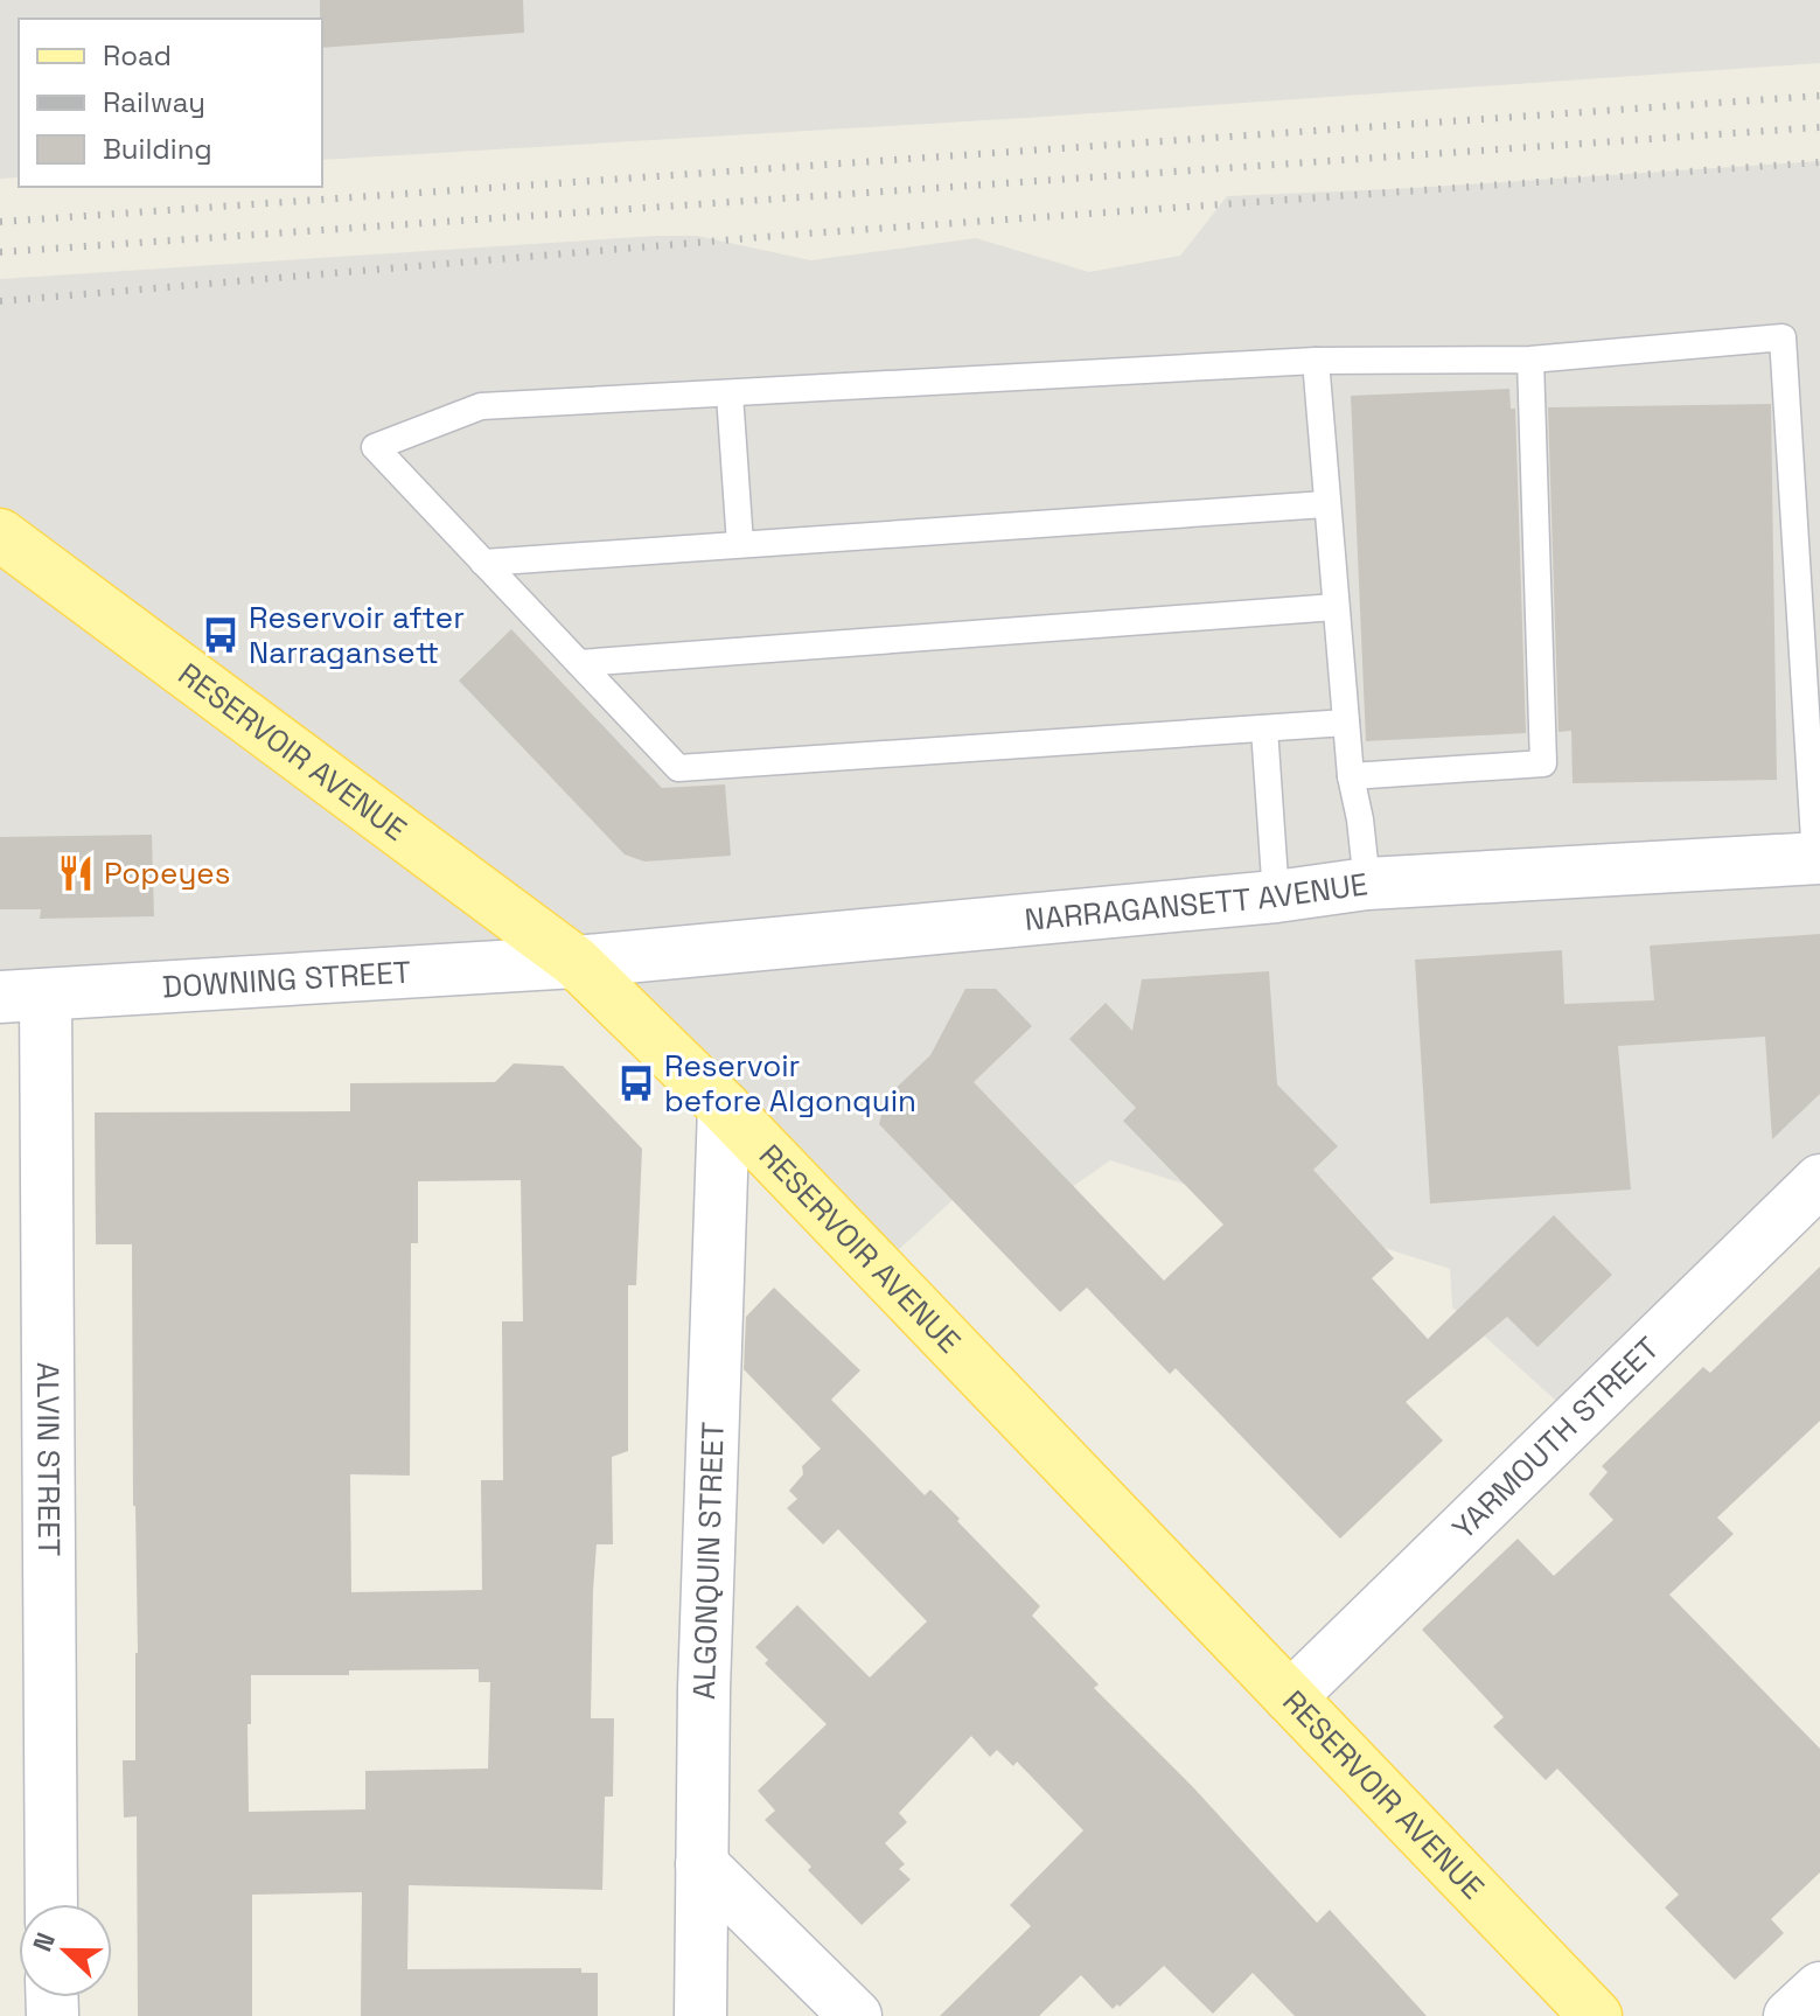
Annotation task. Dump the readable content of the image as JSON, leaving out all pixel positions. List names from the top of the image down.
{
  "streets": {
    "main road": ["RESERVOIR AVENUE"],
    "street": [
      "NARRAGANSETT AVENUE",
      "DOWNING STREET",
      "YARMOUTH STREET",
      "ALVIN STREET",
      "ALGONQUIN STREET"
    ]
  },
  "crossings": [
    ["RESERVOIR AVENUE", "NARRAGANSETT AVENUE"],
    ["RESERVOIR AVENUE", "DOWNING STREET"],
    ["RESERVOIR AVENUE", "YARMOUTH STREET"],
    ["RESERVOIR AVENUE", "ALGONQUIN STREET"],
    ["NARRAGANSETT AVENUE", "DOWNING STREET"],
    ["DOWNING STREET", "ALVIN STREET"]
  ],
  "places": {
    "bus stop": ["Reservoir after Narragansett", "Reservoir before Algonquin"],
    "restaurant": ["Popeyes"]
  },
  "legend": ["Road", "Railway", "Building"],
  "north": "left"
}
